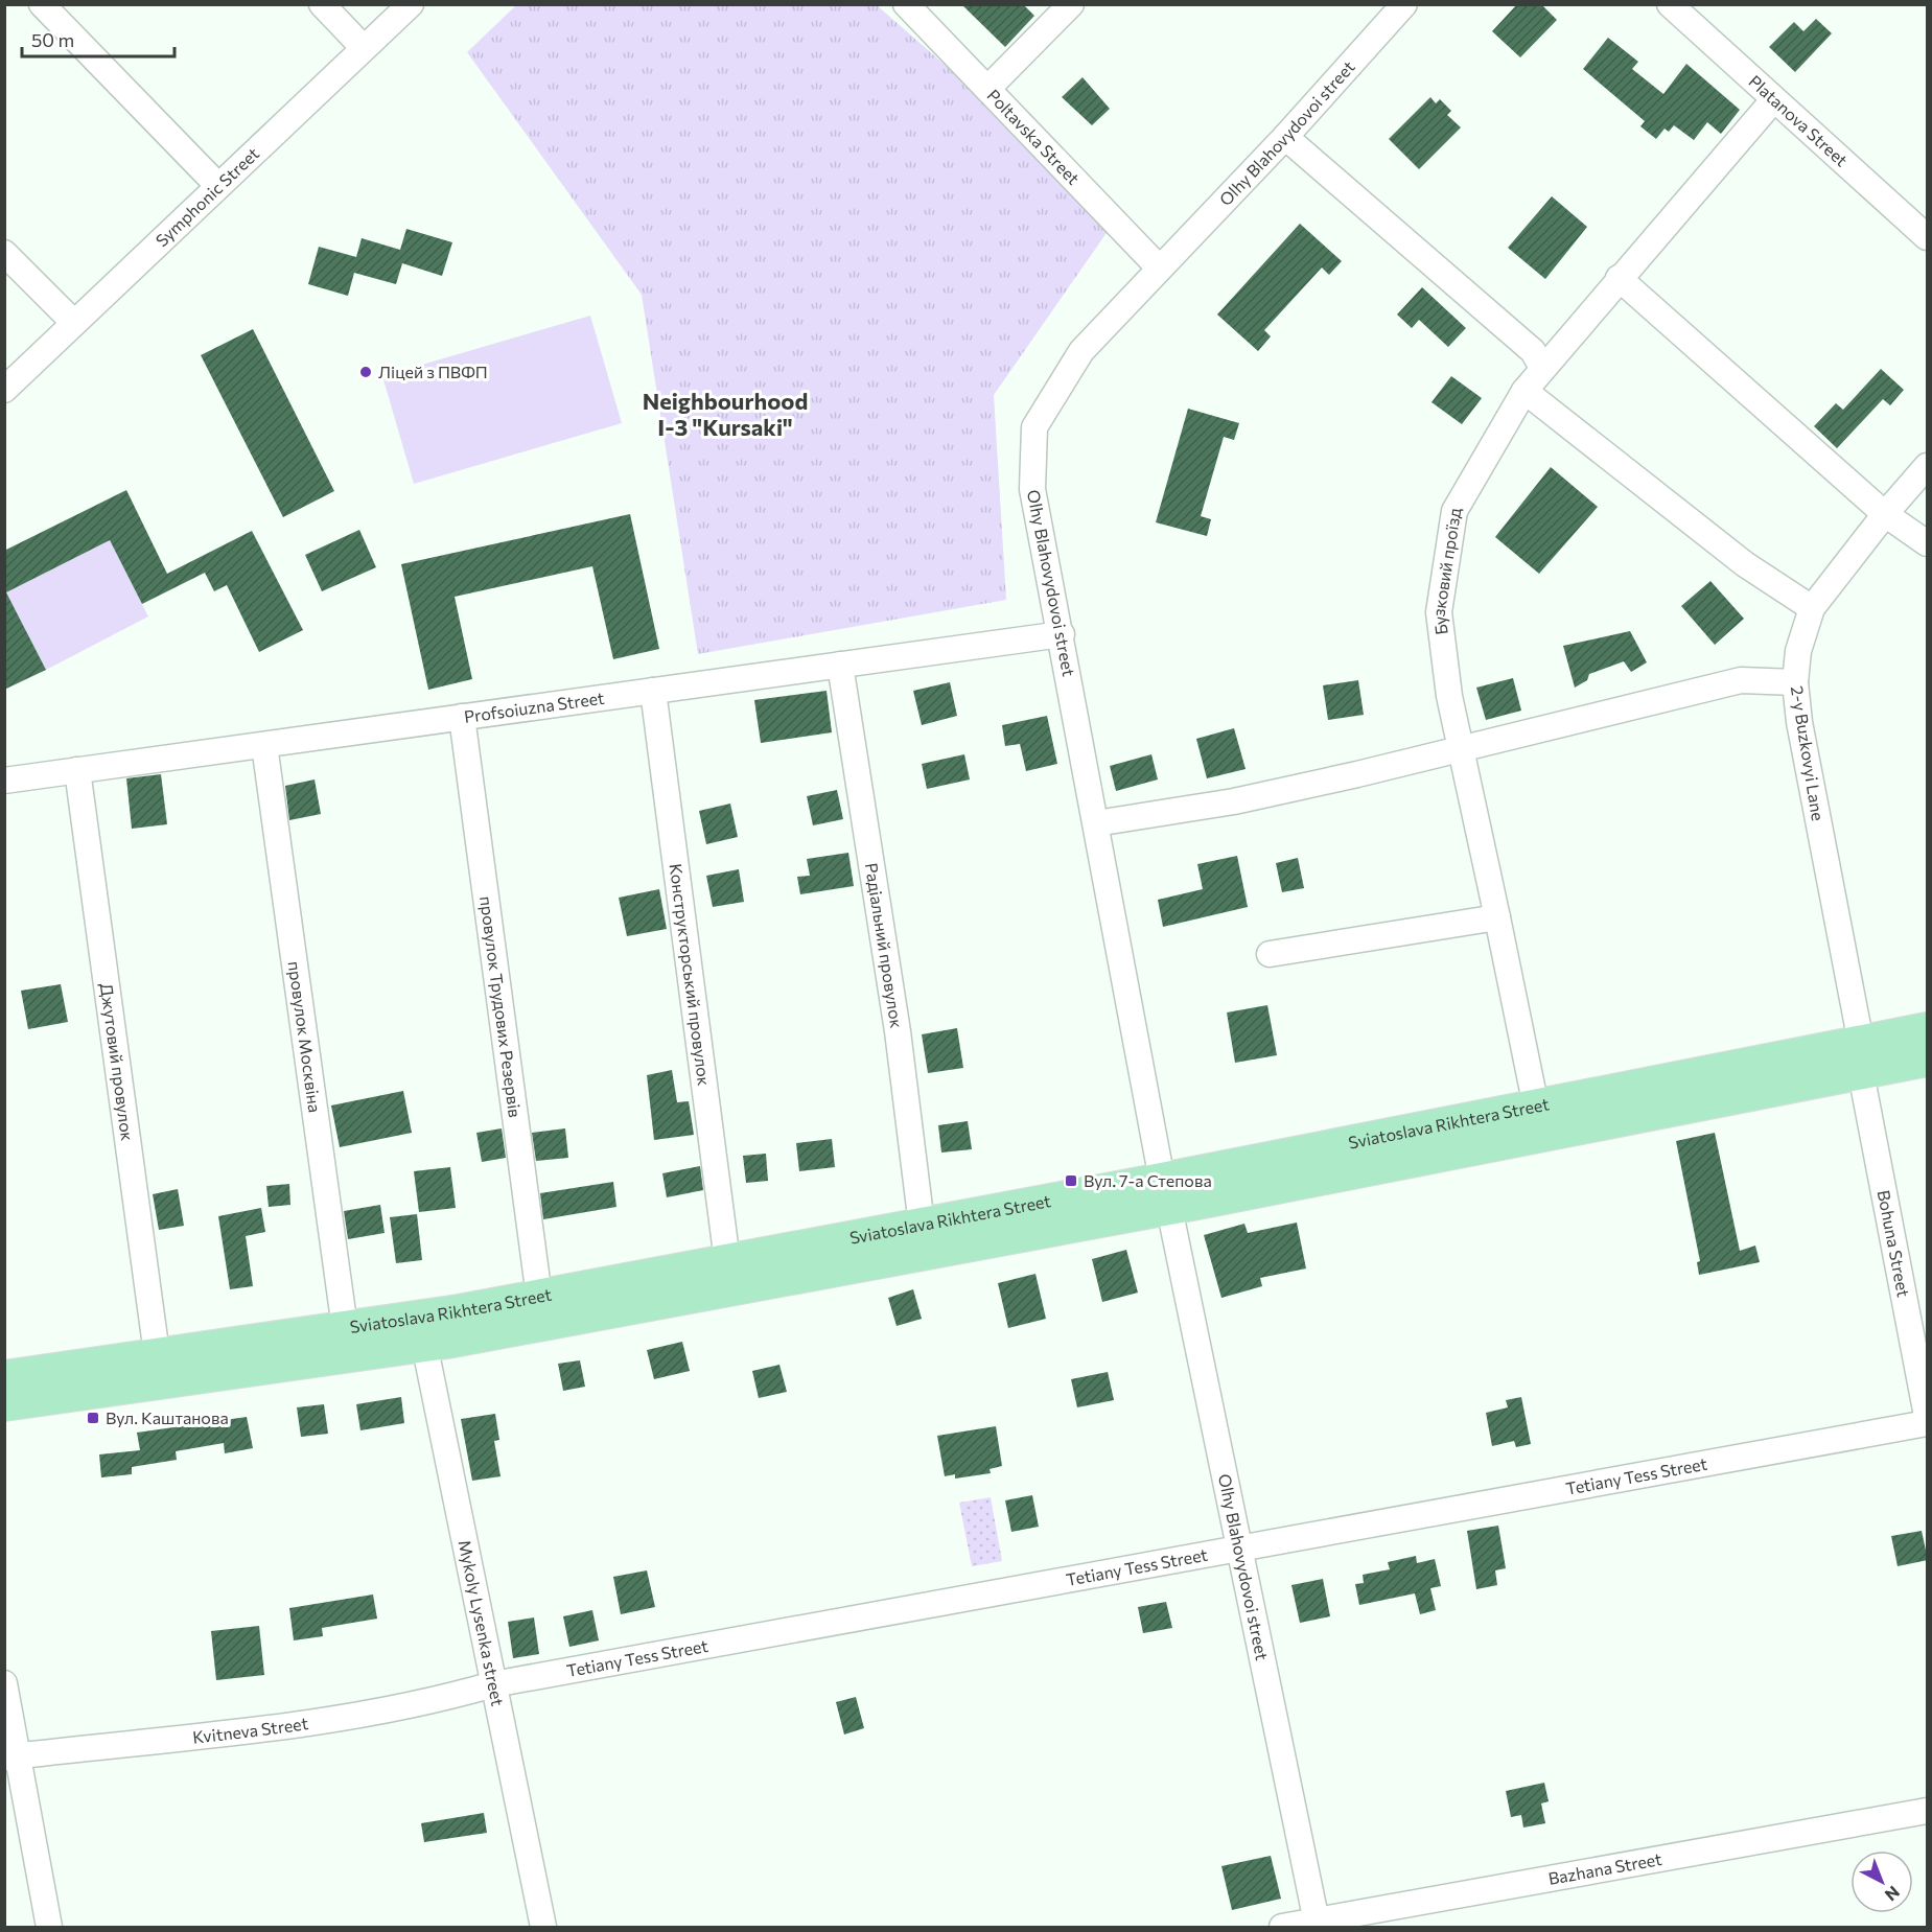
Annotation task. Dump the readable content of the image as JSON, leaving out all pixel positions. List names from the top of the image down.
{
  "streets": {
    "main road": ["Sviatoslava Rikhtera Street"],
    "street": [
      "Platanova Street",
      "Olhy Blahovydovoi street",
      "Poltavska Street",
      "Symphonic Street",
      "Бузковий проїзд",
      "Profsoiuzna Street",
      "2-y Buzkovyi Lane",
      "Радіальний провулок",
      "Конструкторський провулок",
      "провулок Трудових Резервів",
      "провулок Москвіна",
      "Джутовий провулок",
      "Bohuna Street",
      "Tetiany Tess Street",
      "Mykoly Lysenka street",
      "Kvitneva Street",
      "Bazhana Street"
    ]
  },
  "crossings": [
    ["Platanova Street", "Бузковий проїзд"],
    ["Olhy Blahovydovoi street", "Poltavska Street"],
    ["Olhy Blahovydovoi street", "Profsoiuzna Street"],
    ["Olhy Blahovydovoi street", "Sviatoslava Rikhtera Street"],
    ["Olhy Blahovydovoi street", "Tetiany Tess Street"],
    ["Olhy Blahovydovoi street", "Bazhana Street"],
    ["Бузковий проїзд", "Sviatoslava Rikhtera Street"],
    ["Profsoiuzna Street", "Радіальний провулок"],
    ["Profsoiuzna Street", "Конструкторський провулок"],
    ["Profsoiuzna Street", "провулок Трудових Резервів"],
    ["Profsoiuzna Street", "провулок Москвіна"],
    ["Profsoiuzna Street", "Джутовий провулок"],
    ["2-y Buzkovyi Lane", "Sviatoslava Rikhtera Street"],
    ["2-y Buzkovyi Lane", "Bohuna Street"],
    ["Радіальний провулок", "Sviatoslava Rikhtera Street"],
    ["Конструкторський провулок", "Sviatoslava Rikhtera Street"],
    ["провулок Трудових Резервів", "Sviatoslava Rikhtera Street"],
    ["провулок Москвіна", "Sviatoslava Rikhtera Street"],
    ["Джутовий провулок", "Sviatoslava Rikhtera Street"],
    ["Sviatoslava Rikhtera Street", "Bohuna Street"],
    ["Sviatoslava Rikhtera Street", "Mykoly Lysenka street"],
    ["Tetiany Tess Street", "Mykoly Lysenka street"],
    ["Tetiany Tess Street", "Kvitneva Street"],
    ["Mykoly Lysenka street", "Kvitneva Street"]
  ],
  "districts": ["Neighbourhood I-3 \"Kursaki\""],
  "places": {
    "other": ["Ліцей з ПВФП"],
    "transit": ["Вул. 7-а Степова", "Вул. Каштанова"]
  },
  "scale_bar": "50 m",
  "north": "bottom right"
}
